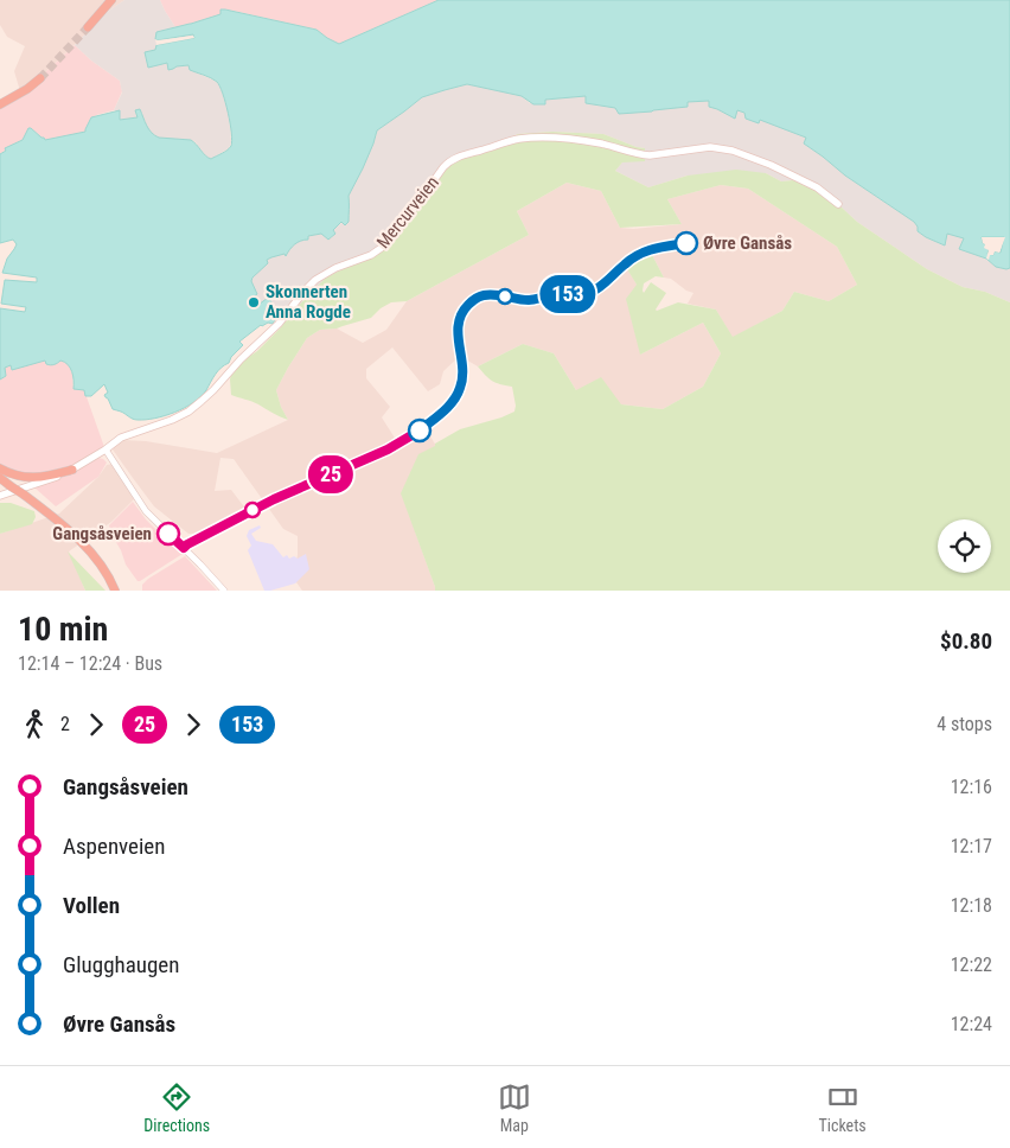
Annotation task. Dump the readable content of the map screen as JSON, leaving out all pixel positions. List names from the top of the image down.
{
  "streets": {
    "main road": ["Mercurveien"]
  },
  "places": ["Øvre Gansås", "Skonnerten Anna Rogde", "Gangsåsveien"],
  "lines": ["bus line 153", "bus line 25"],
  "page": {
    "on_map": ["25", "153"],
    "heading": ["10 min", "12:14 – 12:24 · Bus", "$0.80"],
    "legs": [
      "2",
      "25",
      "153",
      "4 stops"
    ],
    "list": [
      {
        "name": "Gangsåsveien",
        "value": "12:16"
      },
      {
        "name": "Aspenveien",
        "value": "12:17"
      },
      {
        "name": "Vollen",
        "value": "12:18"
      },
      {
        "name": "Glugghaugen",
        "value": "12:22"
      },
      {
        "name": "Øvre Gansås",
        "value": "12:24"
      }
    ],
    "tabs": ["Directions", "Map", "Tickets"]
  }
}
